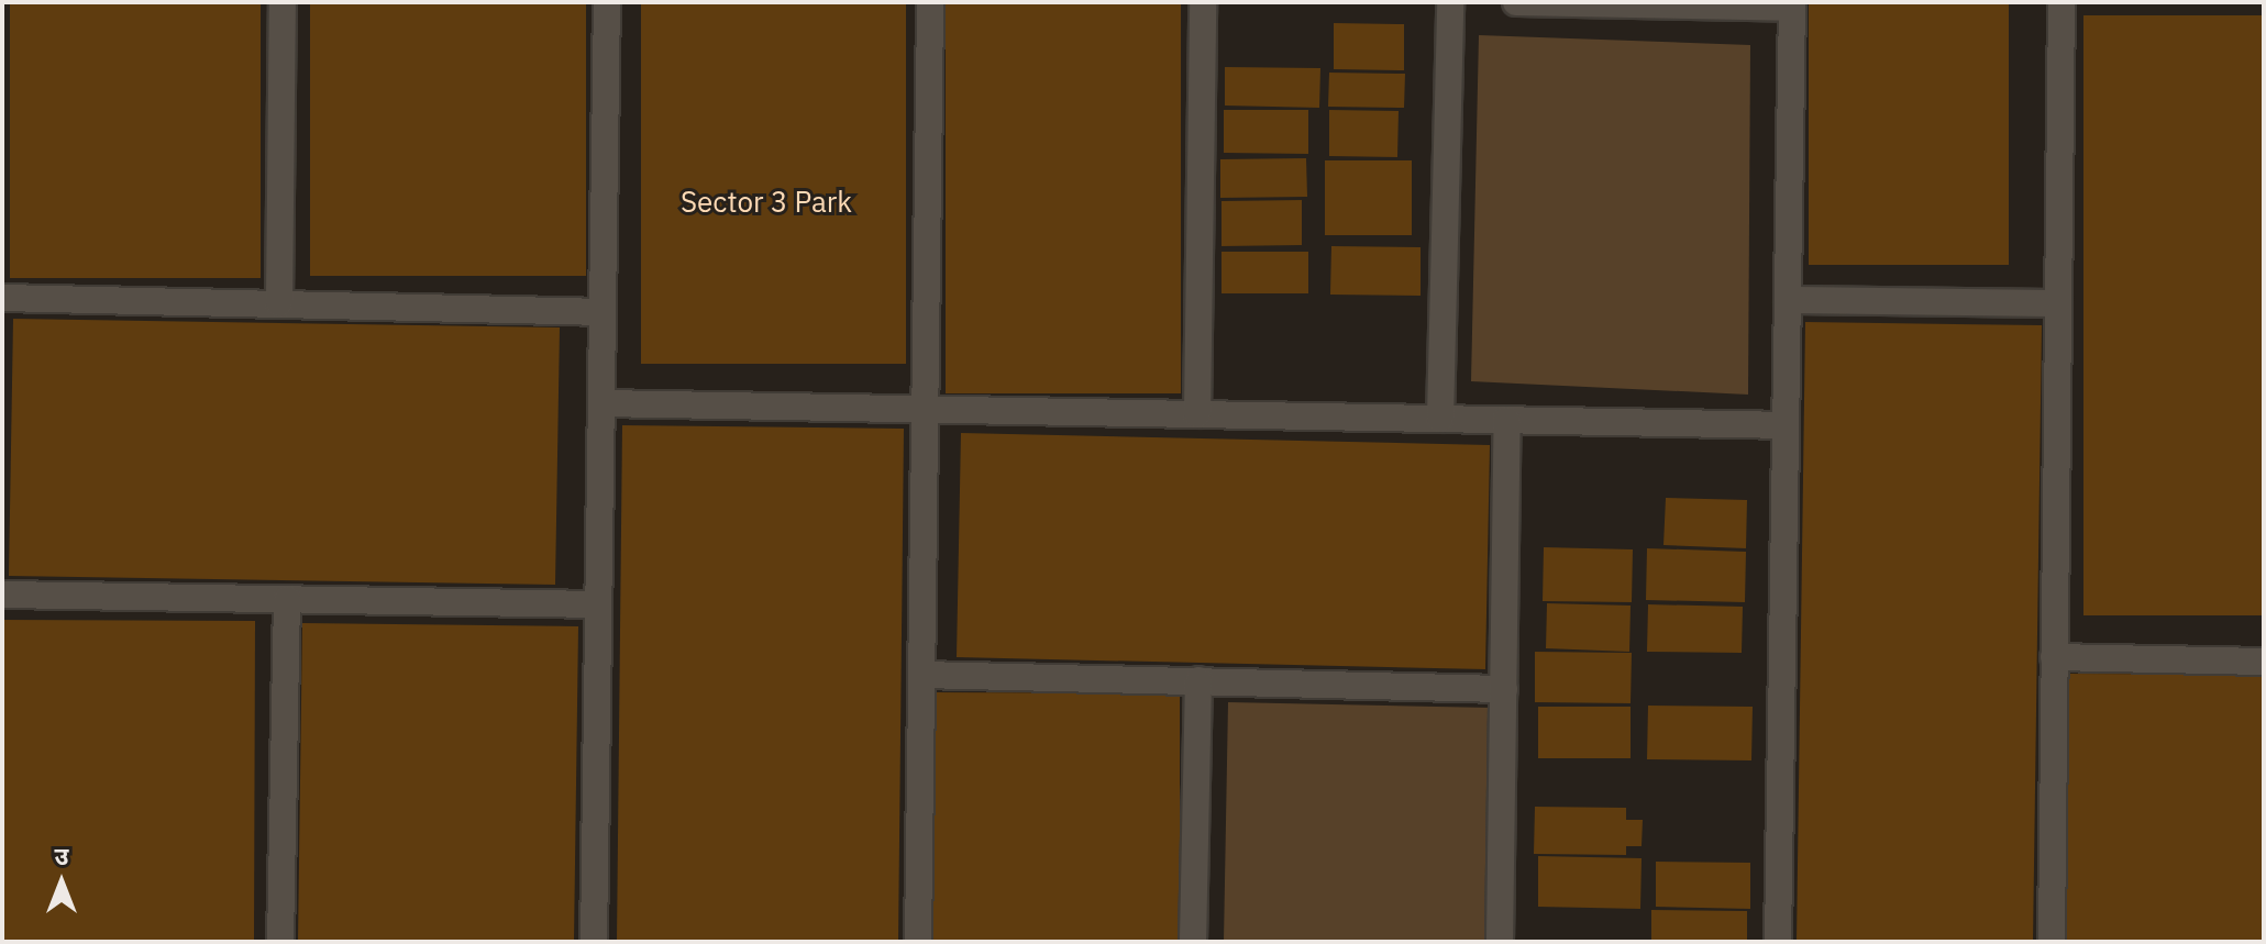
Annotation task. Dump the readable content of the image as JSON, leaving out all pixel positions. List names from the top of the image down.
{
  "parks": ["Sector 3 Park"],
  "north": "top"
}
